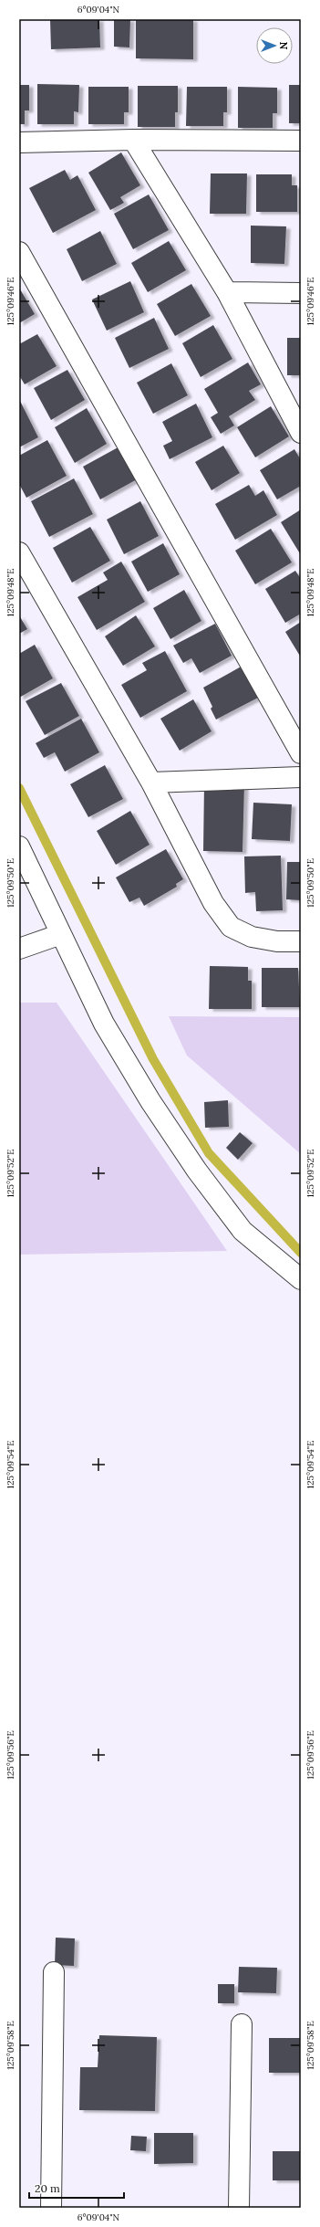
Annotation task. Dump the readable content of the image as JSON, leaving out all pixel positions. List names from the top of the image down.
{
  "scale_bar": "20 m",
  "north": "right",
  "coordinates": [
    "6°09'04\"N",
    "125°09'46\"E",
    "125°09'48\"E",
    "125°09'50\"E",
    "125°09'52\"E",
    "125°09'54\"E",
    "125°09'56\"E",
    "125°09'58\"E"
  ]
}
